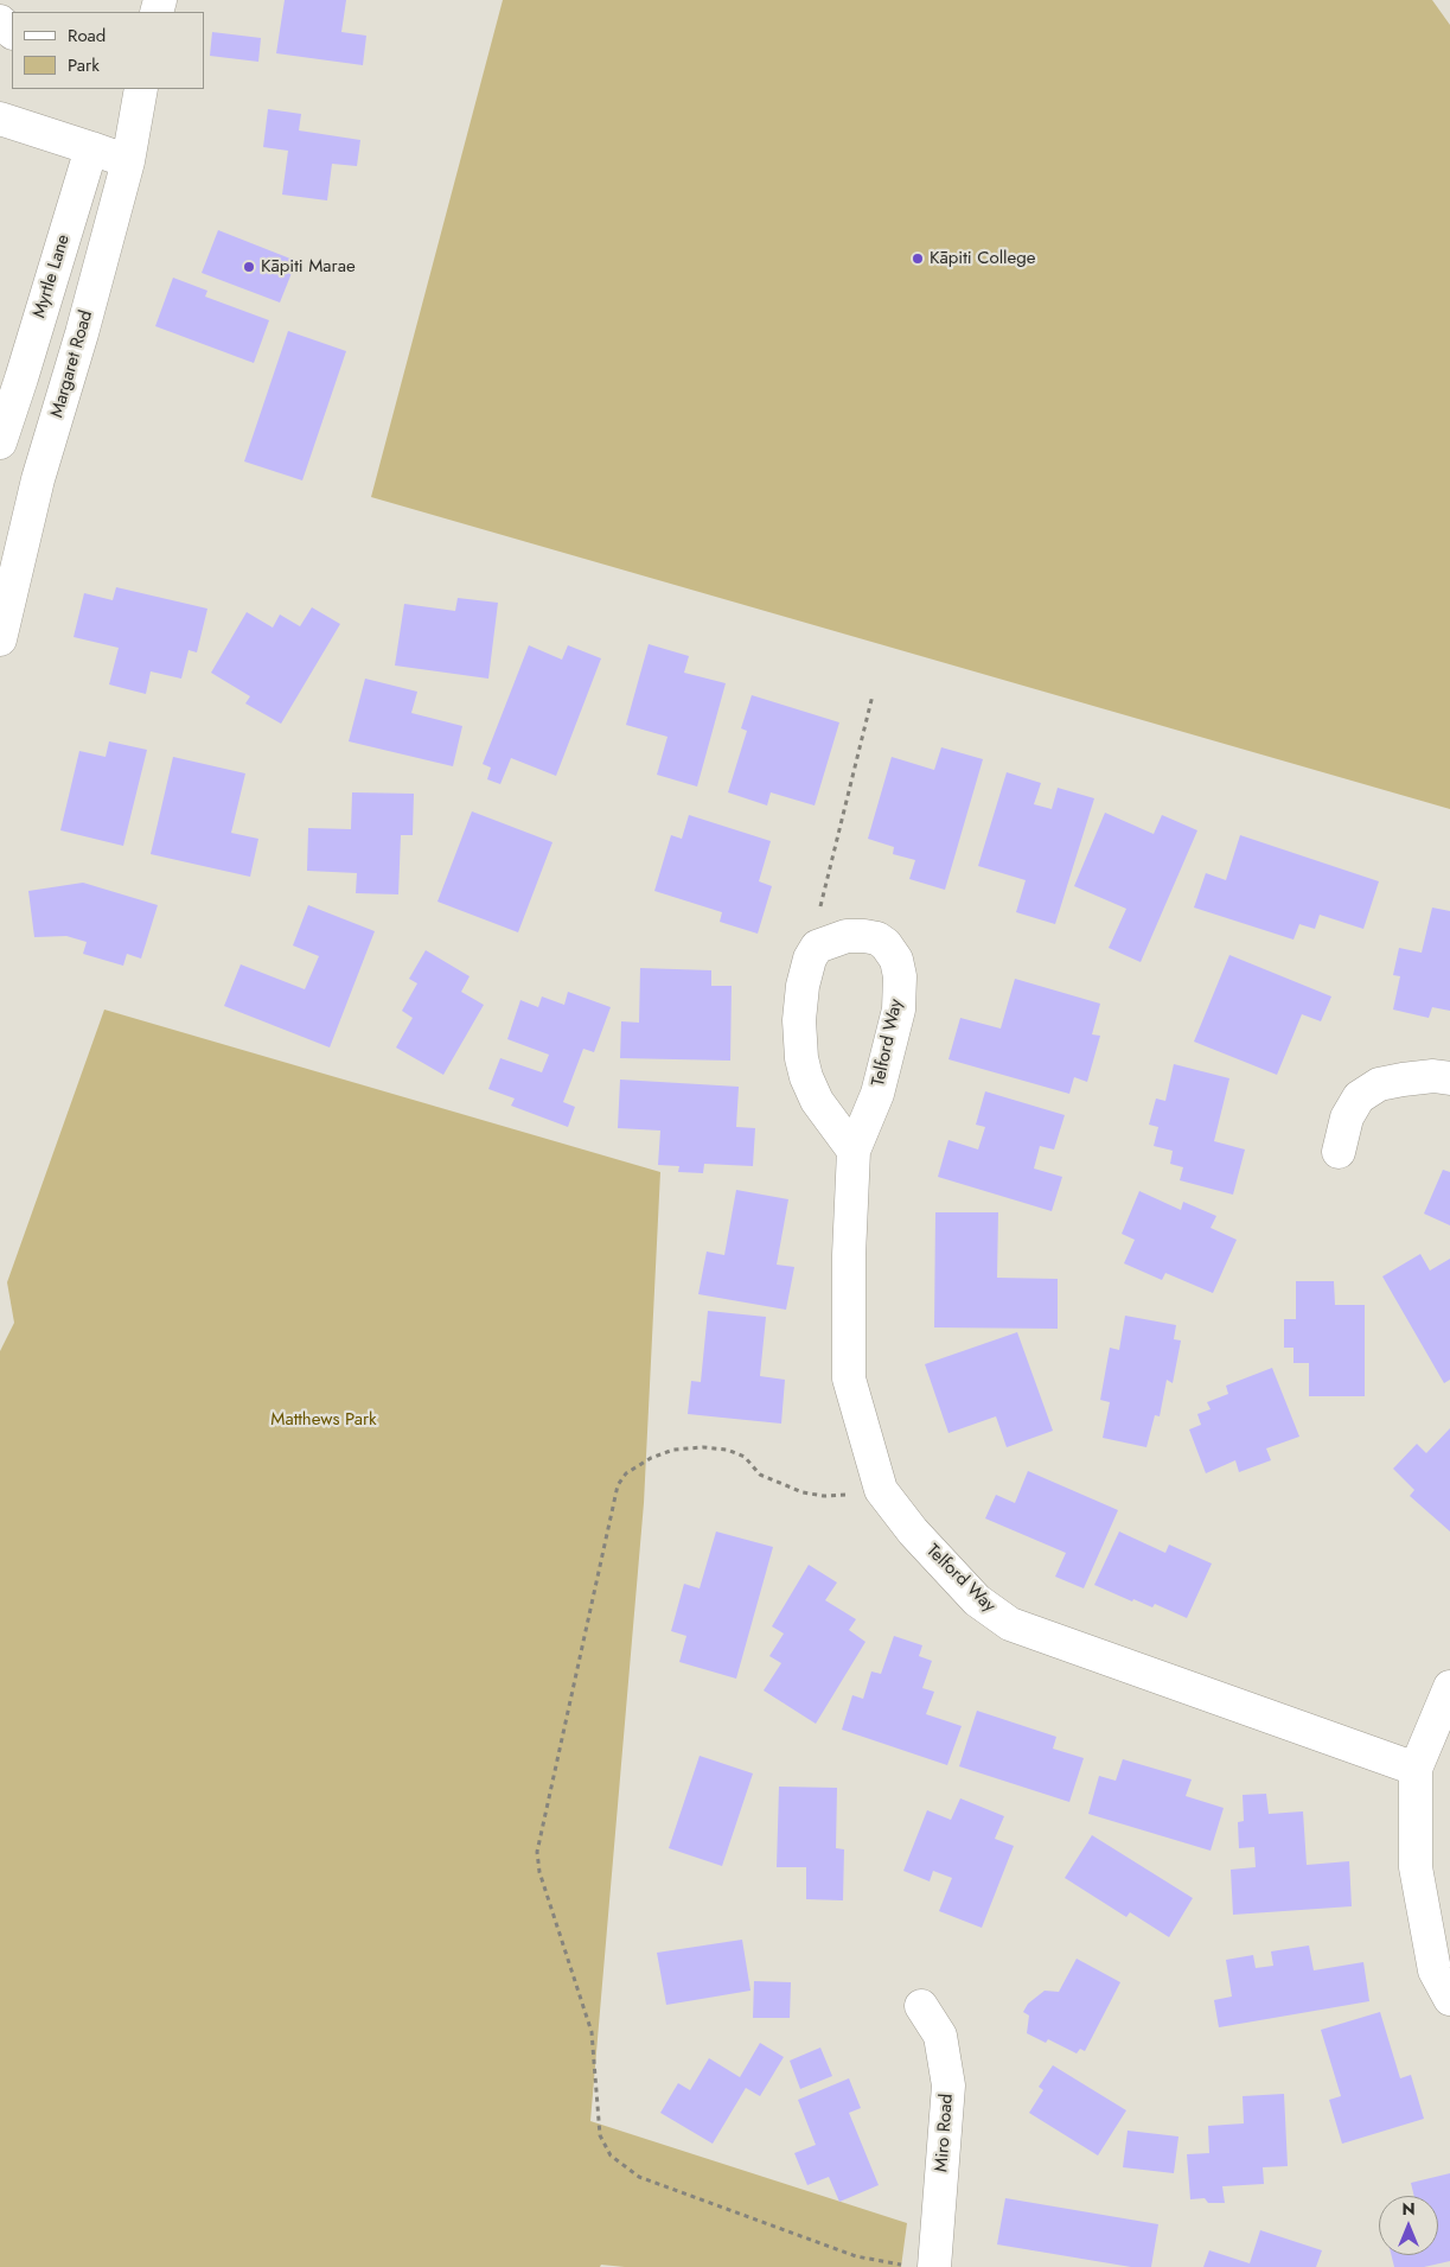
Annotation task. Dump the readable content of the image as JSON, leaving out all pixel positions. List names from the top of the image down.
{
  "streets": {
    "street": [
      "Myrtle Lane",
      "Margaret Road",
      "Telford Way",
      "Miro Road"
    ]
  },
  "parks": ["Matthews Park"],
  "places": ["Kāpiti College", "Kāpiti Marae"],
  "legend": ["Road", "Park"],
  "north": "top"
}
